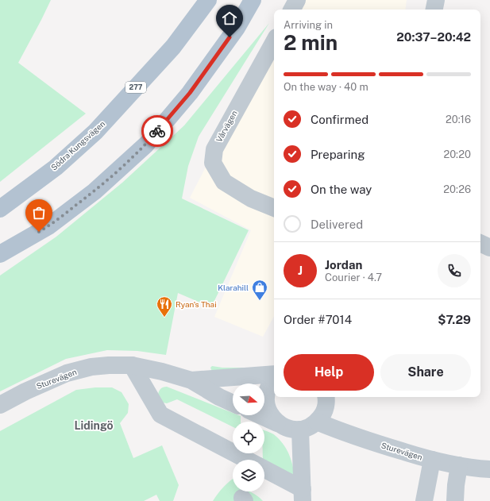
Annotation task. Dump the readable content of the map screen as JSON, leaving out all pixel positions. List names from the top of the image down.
{
  "streets": {
    "main road": ["277", "Södra Kungsvägen"],
    "street": ["Vårvägen", "Sturevägen"]
  },
  "districts": ["Lidingö"],
  "places": {
    "shop": ["Klarahill"],
    "restaurant": ["Ryan's Thai"]
  },
  "north": "right",
  "page": {
    "heading": ["2 min", "Arriving in", "20:37–20:42"],
    "panel": [
      "Jordan",
      "Courier · 4.7",
      "Order #7014",
      "$7.29"
    ],
    "bar": "On the way · 40 m",
    "list": [
      ["Confirmed", "20:16"],
      ["Preparing", "20:20"],
      ["On the way", "20:26"],
      "Delivered"
    ],
    "round": "J",
    "buttons": ["Help", "Share"]
  }
}
